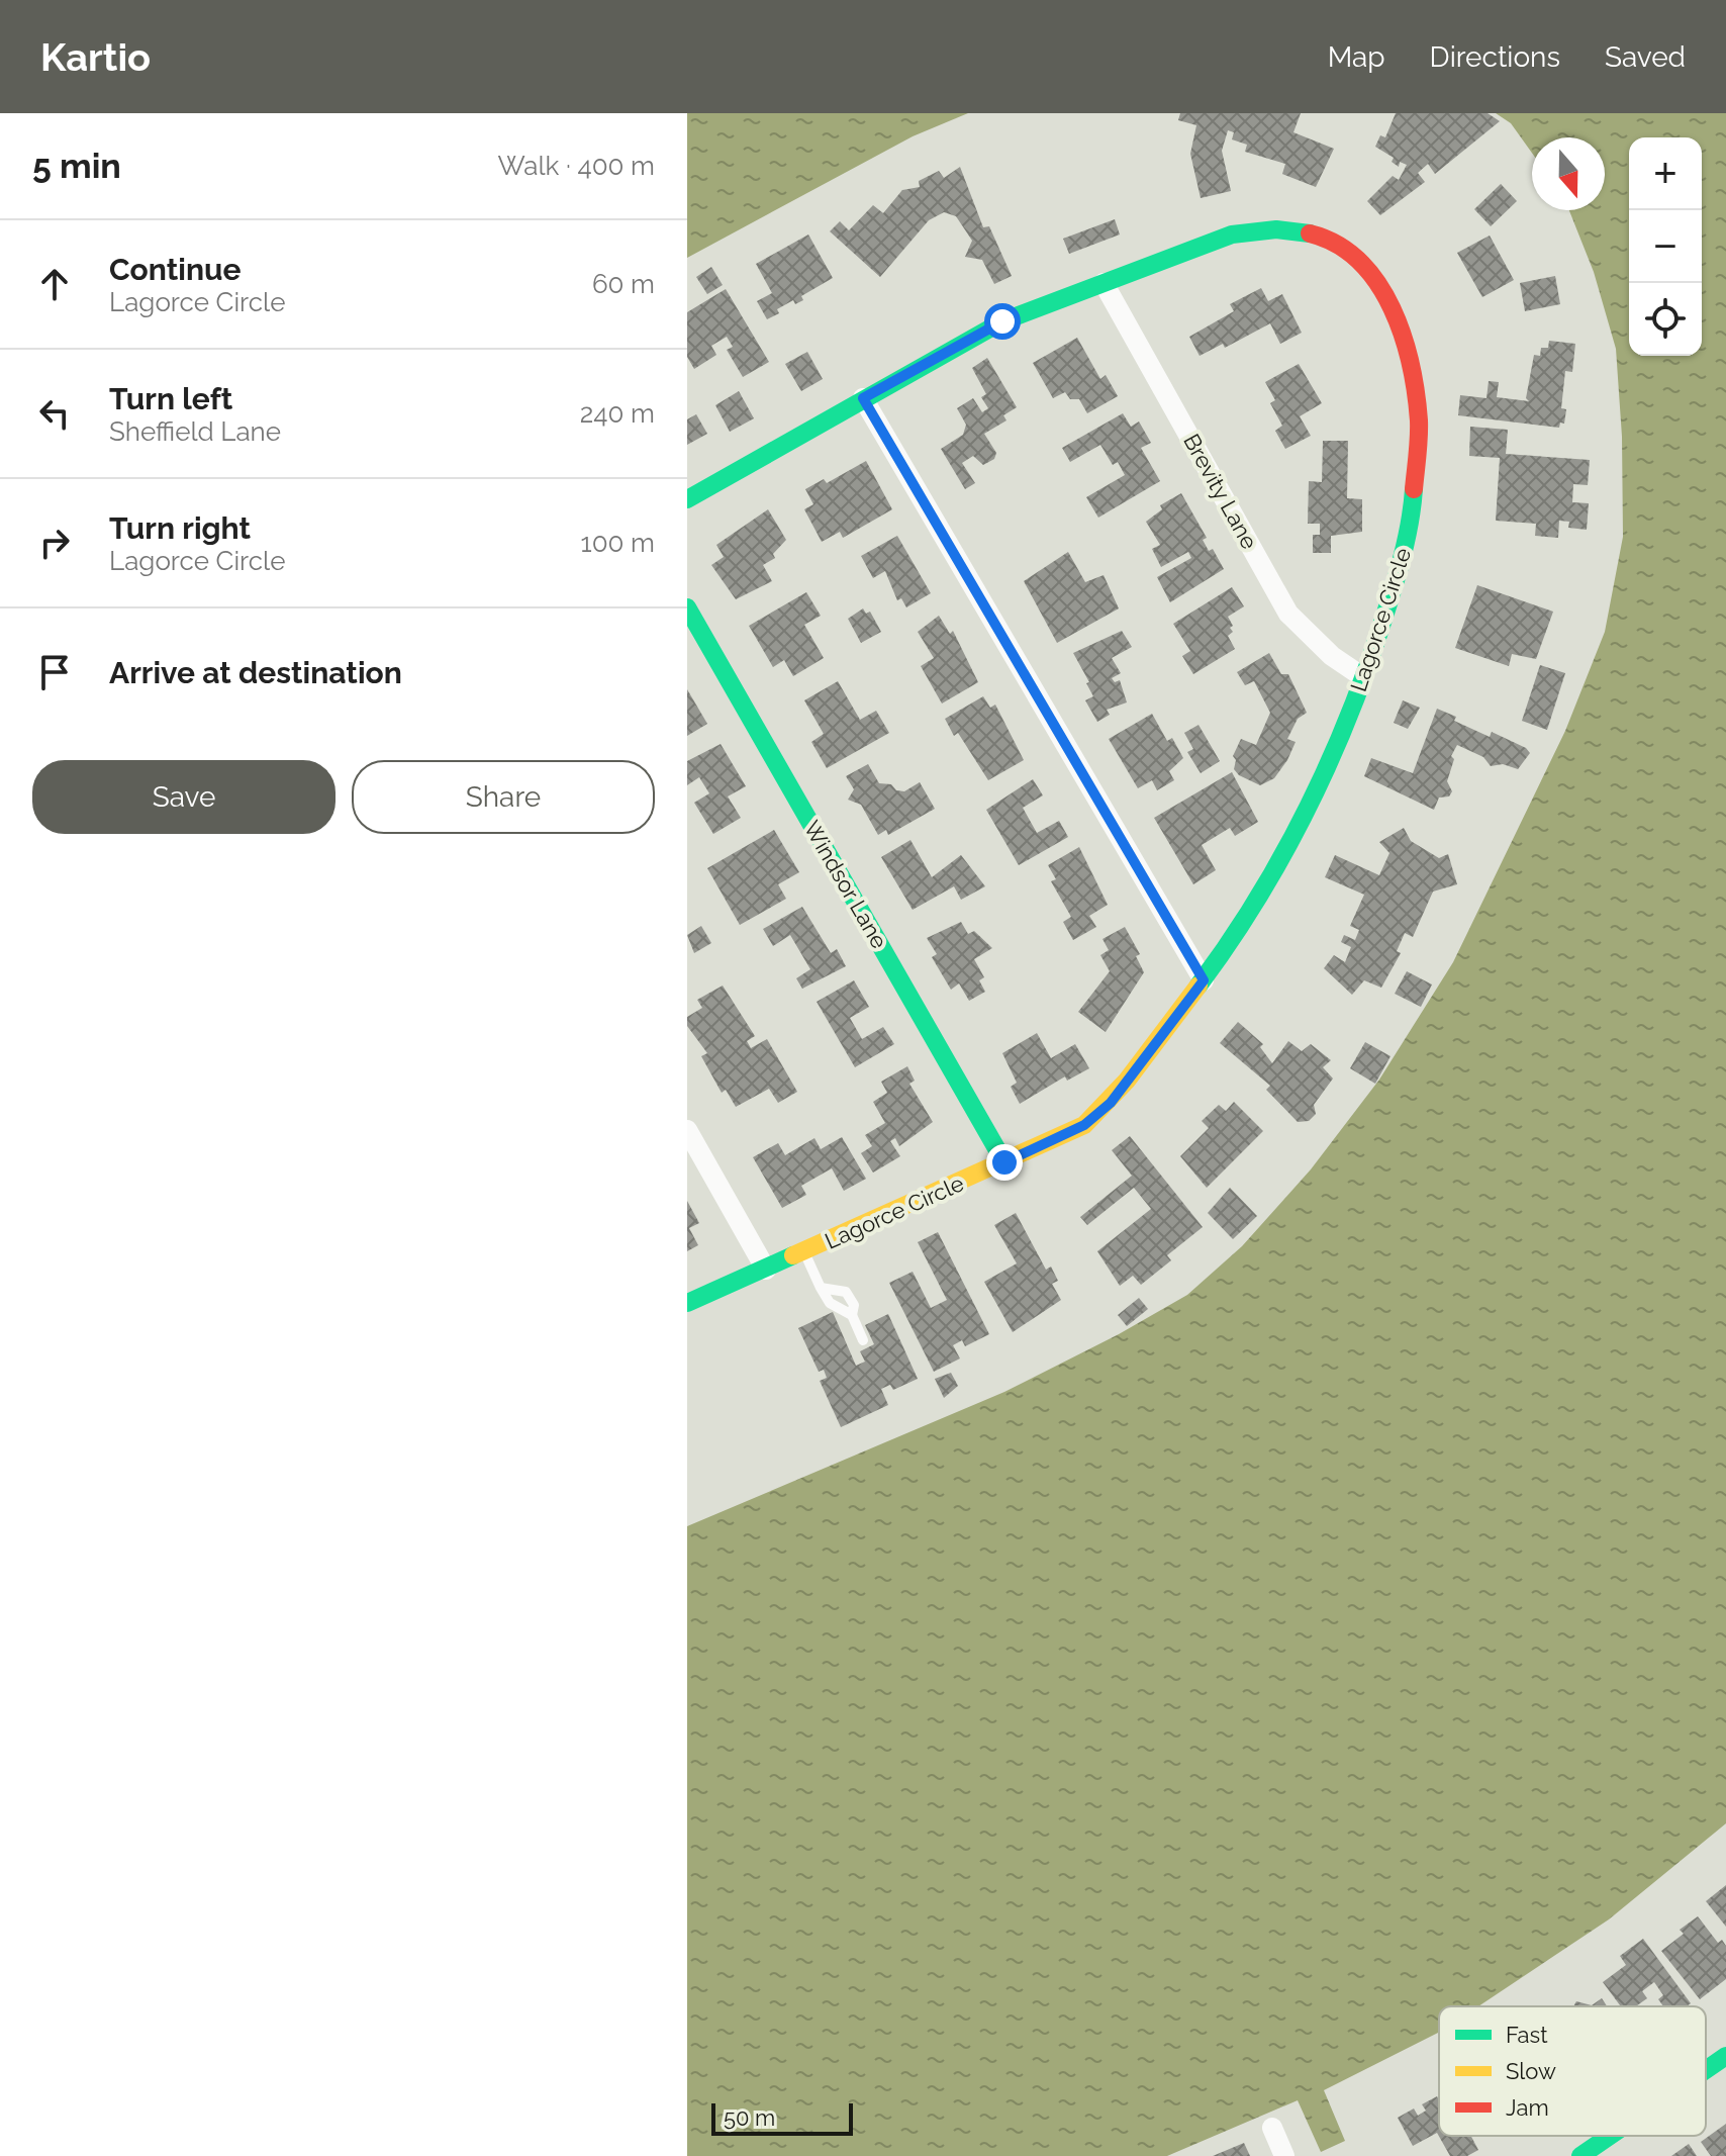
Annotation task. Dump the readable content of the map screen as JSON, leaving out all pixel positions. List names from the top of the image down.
{
  "streets": {
    "street": ["Brevity Lane", "Lagorce Circle", "Windsor Lane"]
  },
  "crossings": [
    ["Brevity Lane", "Lagorce Circle"],
    ["Lagorce Circle", "Windsor Lane"]
  ],
  "legend": ["Fast", "Slow", "Jam"],
  "scale_bar": "50 m",
  "north": "bottom",
  "page": {
    "header": "Kartio",
    "nav": ["Map", "Directions", "Saved"],
    "heading": ["5 min", "Walk · 400 m"],
    "map_buttons": ["+", "−"],
    "list": [
      ["Continue", "Lagorce Circle", "60 m"],
      ["Turn left", "Sheffield Lane", "240 m"],
      ["Turn right", "Lagorce Circle", "100 m"],
      "Arrive at destination"
    ],
    "buttons": ["Save", "Share"],
    "scale": "50 m"
  }
}
